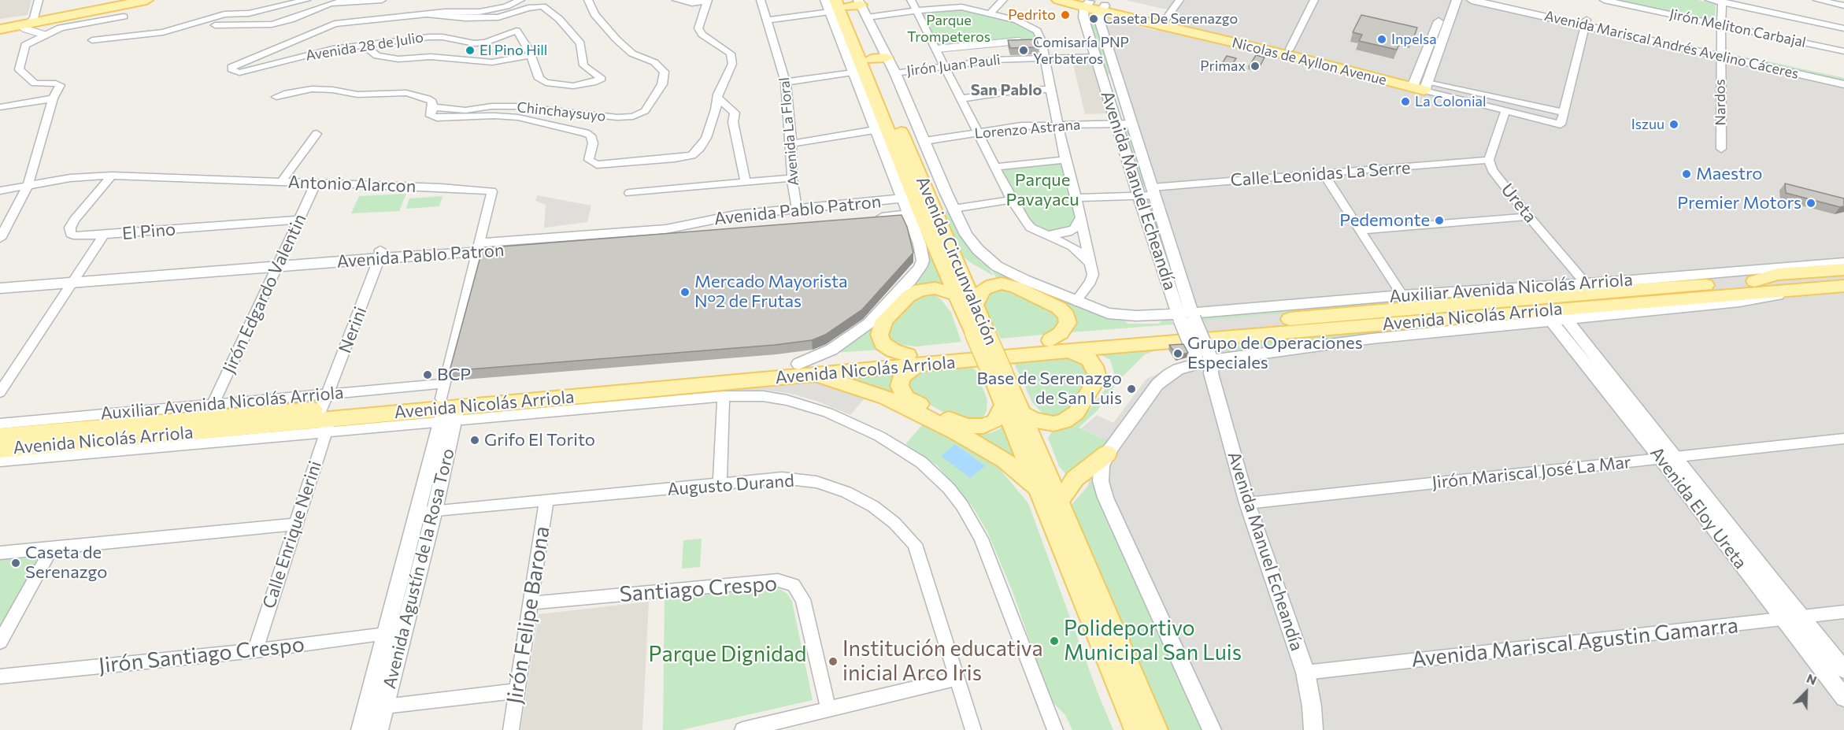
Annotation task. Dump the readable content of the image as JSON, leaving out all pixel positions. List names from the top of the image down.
{
  "streets": {
    "main road": ["Nicolas de Ayllon Avenue", "Avenida Circunvalación", "Avenida Nicolás Arriola"],
    "street": [
      "Jirón Meliton Carbajal",
      "Avenida Mariscal Andrés Avelino Cáceres",
      "Avenida 28 de Julio",
      "Jirón Juan Pauli",
      "Nardos",
      "Chinchaysuyo",
      "Lorenzo Astrana",
      "Avenida La Floral",
      "Calle Leonidas La Serre",
      "Antonio Alarcon",
      "Avenida Manuel Echeandía",
      "Ureta",
      "Avenida Pablo Patron",
      "El Pino",
      "Auxiliar Avenida Nicolás Arriola",
      "Jirón Edgardo Valentin",
      "Nerini",
      "Jirón Mariscal José La Mar",
      "Augusto Durand",
      "Avenida Eloy Ureta",
      "Calle Enrique Nerini",
      "Avenida Agustín de la Rosa Toro",
      "Santiago Crespo",
      "Jirón Felipe Barona",
      "Avenida Mariscal Agustin Gamarra",
      "Jirón Santiago Crespo"
    ]
  },
  "crossings": [
    ["Jirón Meliton Carbajal", "Nardos"],
    ["Avenida Mariscal Andrés Avelino Cáceres", "Nardos"],
    ["Nicolas de Ayllon Avenue", "Avenida Manuel Echeandía"],
    ["Jirón Juan Pauli", "Avenida Manuel Echeandía"],
    ["Jirón Juan Pauli", "Auxiliar Avenida Nicolás Arriola"],
    ["Lorenzo Astrana", "Avenida Manuel Echeandía"],
    ["Lorenzo Astrana", "Auxiliar Avenida Nicolás Arriola"],
    ["Avenida La Floral", "Avenida Pablo Patron"],
    ["Calle Leonidas La Serre", "Avenida Manuel Echeandía"],
    ["Calle Leonidas La Serre", "Ureta"],
    ["Antonio Alarcon", "Avenida Pablo Patron"],
    ["Antonio Alarcon", "El Pino"],
    ["Antonio Alarcon", "Auxiliar Avenida Nicolás Arriola"],
    ["Antonio Alarcon", "Jirón Edgardo Valentin"],
    ["Antonio Alarcon", "Avenida Nicolás Arriola"],
    ["Antonio Alarcon", "Avenida Agustín de la Rosa Toro"],
    ["Avenida Manuel Echeandía", "Auxiliar Avenida Nicolás Arriola"],
    ["Avenida Manuel Echeandía", "Jirón Mariscal José La Mar"],
    ["Avenida Manuel Echeandía", "Avenida Mariscal Agustin Gamarra"],
    ["Ureta", "Auxiliar Avenida Nicolás Arriola"],
    ["Avenida Pablo Patron", "Avenida Circunvalación"],
    ["Avenida Pablo Patron", "Auxiliar Avenida Nicolás Arriola"],
    ["Avenida Pablo Patron", "Jirón Edgardo Valentin"],
    ["Avenida Pablo Patron", "Nerini"],
    ["El Pino", "Jirón Edgardo Valentin"],
    ["Avenida Circunvalación", "Auxiliar Avenida Nicolás Arriola"],
    ["Auxiliar Avenida Nicolás Arriola", "Jirón Edgardo Valentin"],
    ["Auxiliar Avenida Nicolás Arriola", "Avenida Nicolás Arriola"],
    ["Auxiliar Avenida Nicolás Arriola", "Nerini"],
    ["Auxiliar Avenida Nicolás Arriola", "Avenida Eloy Ureta"],
    ["Auxiliar Avenida Nicolás Arriola", "Calle Enrique Nerini"],
    ["Auxiliar Avenida Nicolás Arriola", "Avenida Agustín de la Rosa Toro"],
    ["Avenida Nicolás Arriola", "Nerini"],
    ["Avenida Nicolás Arriola", "Calle Enrique Nerini"],
    ["Avenida Nicolás Arriola", "Avenida Agustín de la Rosa Toro"],
    ["Nerini", "Calle Enrique Nerini"],
    ["Jirón Mariscal José La Mar", "Avenida Eloy Ureta"],
    ["Augusto Durand", "Avenida Agustín de la Rosa Toro"],
    ["Augusto Durand", "Jirón Felipe Barona"],
    ["Avenida Eloy Ureta", "Avenida Mariscal Agustin Gamarra"],
    ["Calle Enrique Nerini", "Jirón Santiago Crespo"],
    ["Avenida Agustín de la Rosa Toro", "Jirón Santiago Crespo"],
    ["Santiago Crespo", "Jirón Felipe Barona"]
  ],
  "districts": ["San Pablo"],
  "parks": ["Parque Trompeteros", "Parque Pavayacu", "Parque Dignidad"],
  "places": [
    "Pedrito",
    "Caseta De Serenazgo",
    "Inpelsa",
    "El Pino Hill",
    "Comisaría PNP Yerbateros",
    "Primax",
    "La Colonial",
    "Iszuu",
    "Maestro",
    "Premier Motors",
    "Pedemonte",
    "Mercado Mayorista N°2 de Frutas",
    "Grupo de Operaciones Especiales",
    "BCP",
    "Base de Serenazgo de San Luis",
    "Grifo El Torito",
    "Caseta de Serenazgo",
    "Polideportivo Municipal San Luis",
    "Institución educativa inicial Arco Iris"
  ],
  "north": "top right"
}
